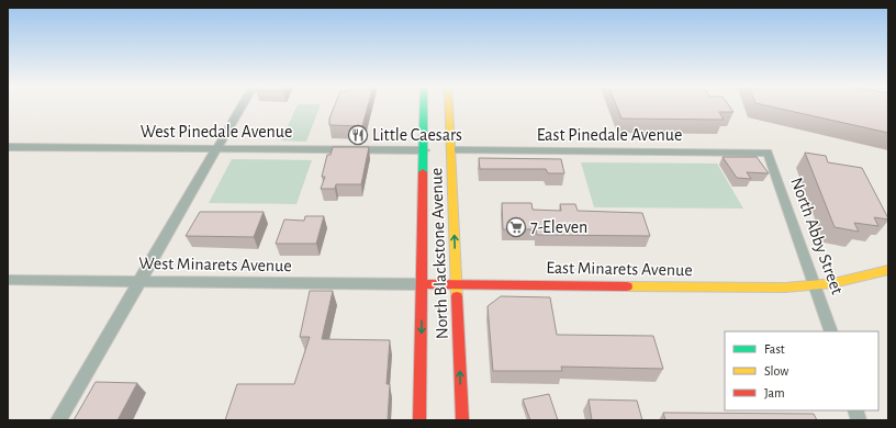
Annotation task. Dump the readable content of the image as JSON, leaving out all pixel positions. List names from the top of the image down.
{
  "streets": {
    "main road": ["North Blackstone Avenue", "East Minarets Avenue"],
    "street": [
      "West Pinedale Avenue",
      "East Pinedale Avenue",
      "North Abby Street",
      "West Minarets Avenue"
    ]
  },
  "crossings": [
    ["West Pinedale Avenue", "North Blackstone Avenue"],
    ["East Pinedale Avenue", "North Abby Street"],
    ["East Pinedale Avenue", "North Blackstone Avenue"],
    ["North Abby Street", "East Minarets Avenue"],
    ["North Blackstone Avenue", "West Minarets Avenue"],
    ["North Blackstone Avenue", "East Minarets Avenue"],
    ["West Minarets Avenue", "East Minarets Avenue"]
  ],
  "places": {
    "restaurant": ["Little Caesars"],
    "supermarket": ["7-Eleven"]
  },
  "legend": ["Fast", "Slow", "Jam"]
}
